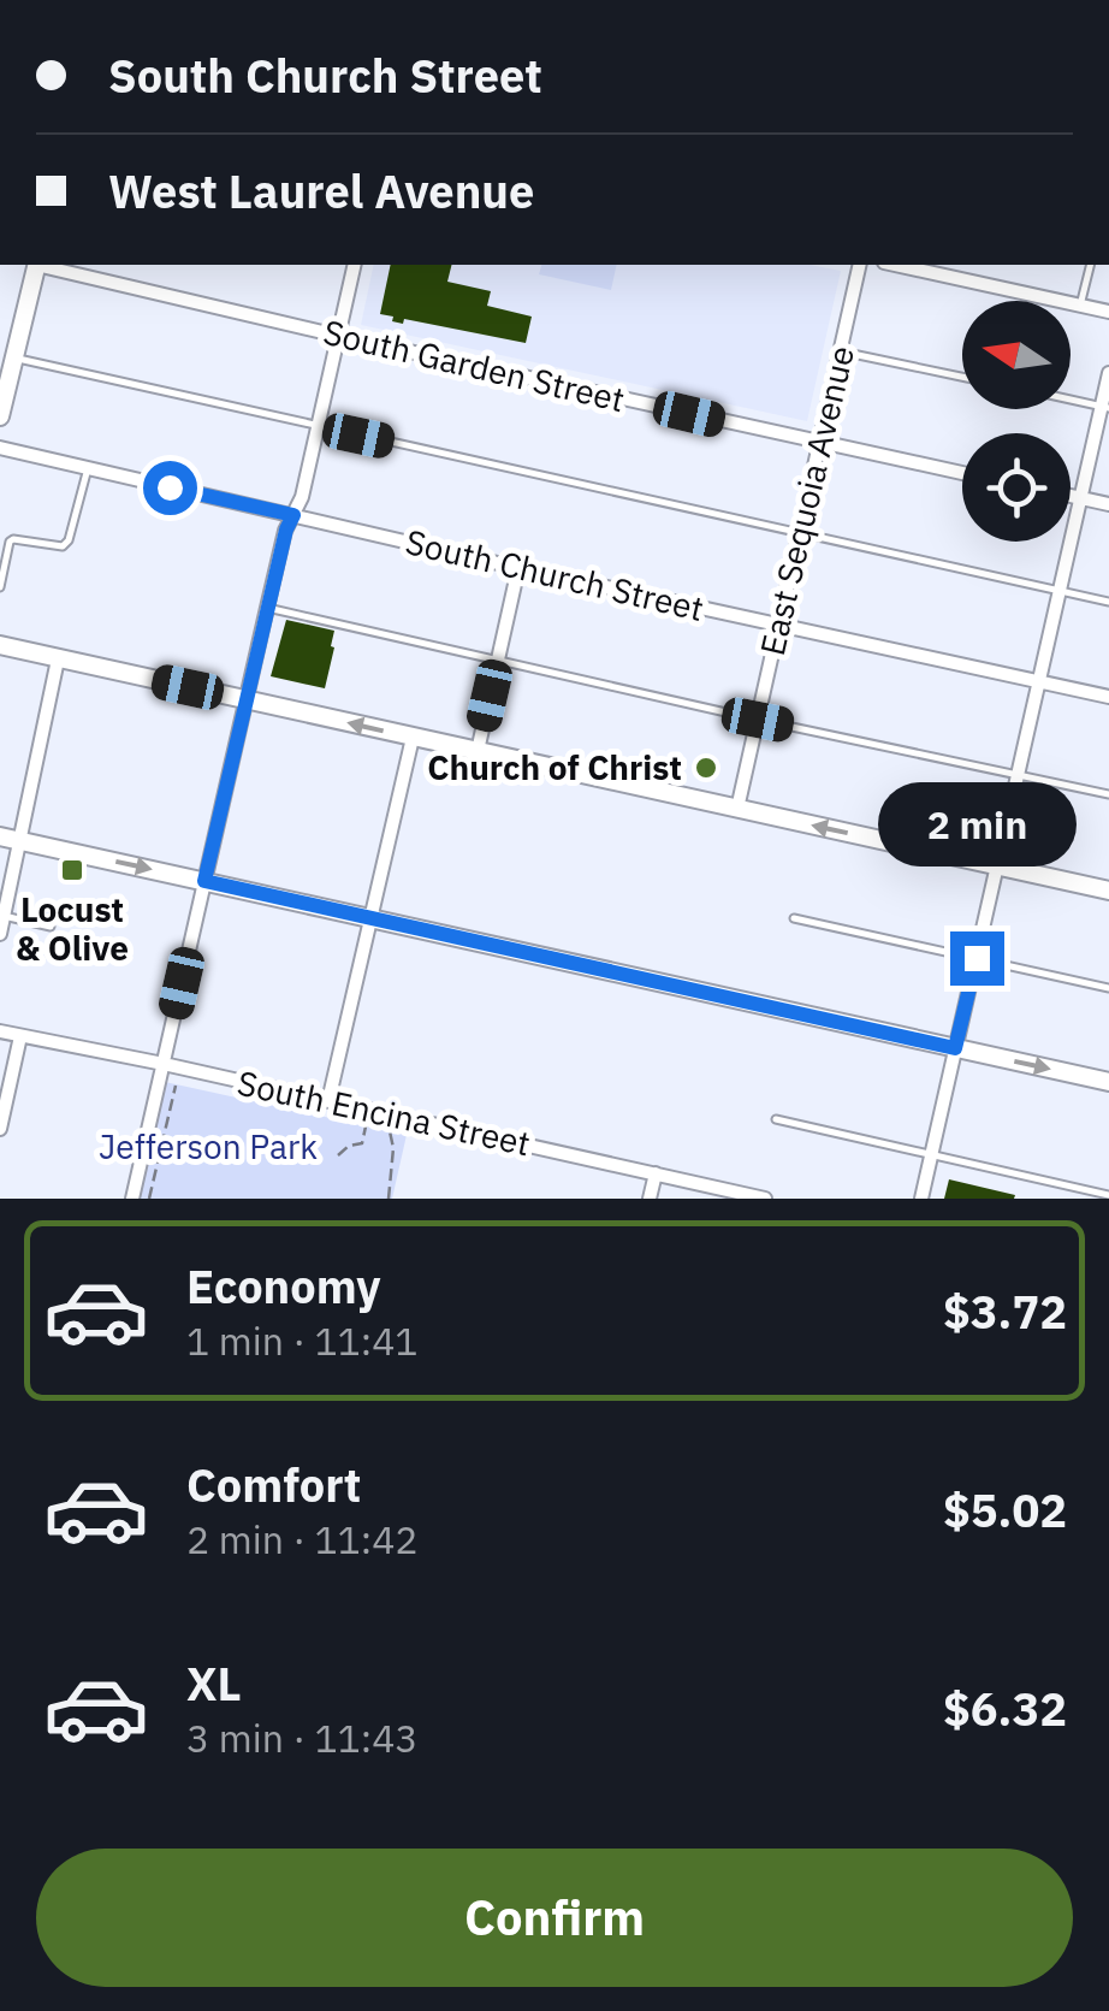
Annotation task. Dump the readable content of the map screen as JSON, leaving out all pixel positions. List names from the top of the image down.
{
  "streets": {
    "street": [
      "South Garden Street",
      "East Sequoia Avenue",
      "South Church Street",
      "South Encina Street"
    ]
  },
  "crossings": [
    ["South Garden Street", "East Sequoia Avenue"],
    ["East Sequoia Avenue", "South Church Street"]
  ],
  "parks": ["Jefferson Park"],
  "places": {
    "other": ["Church of Christ"],
    "transit": ["Locust & Olive"]
  },
  "north": "left",
  "page": {
    "banner": ["South Church Street", "West Laurel Avenue"],
    "bubble": "2 min",
    "list": [
      {
        "name": "Economy",
        "note": "1 min · 11:41",
        "value": "$3.72"
      },
      {
        "name": "Comfort",
        "note": "2 min · 11:42",
        "value": "$5.02"
      },
      {
        "name": "XL",
        "note": "3 min · 11:43",
        "value": "$6.32"
      }
    ],
    "buttons": "Confirm"
  }
}
